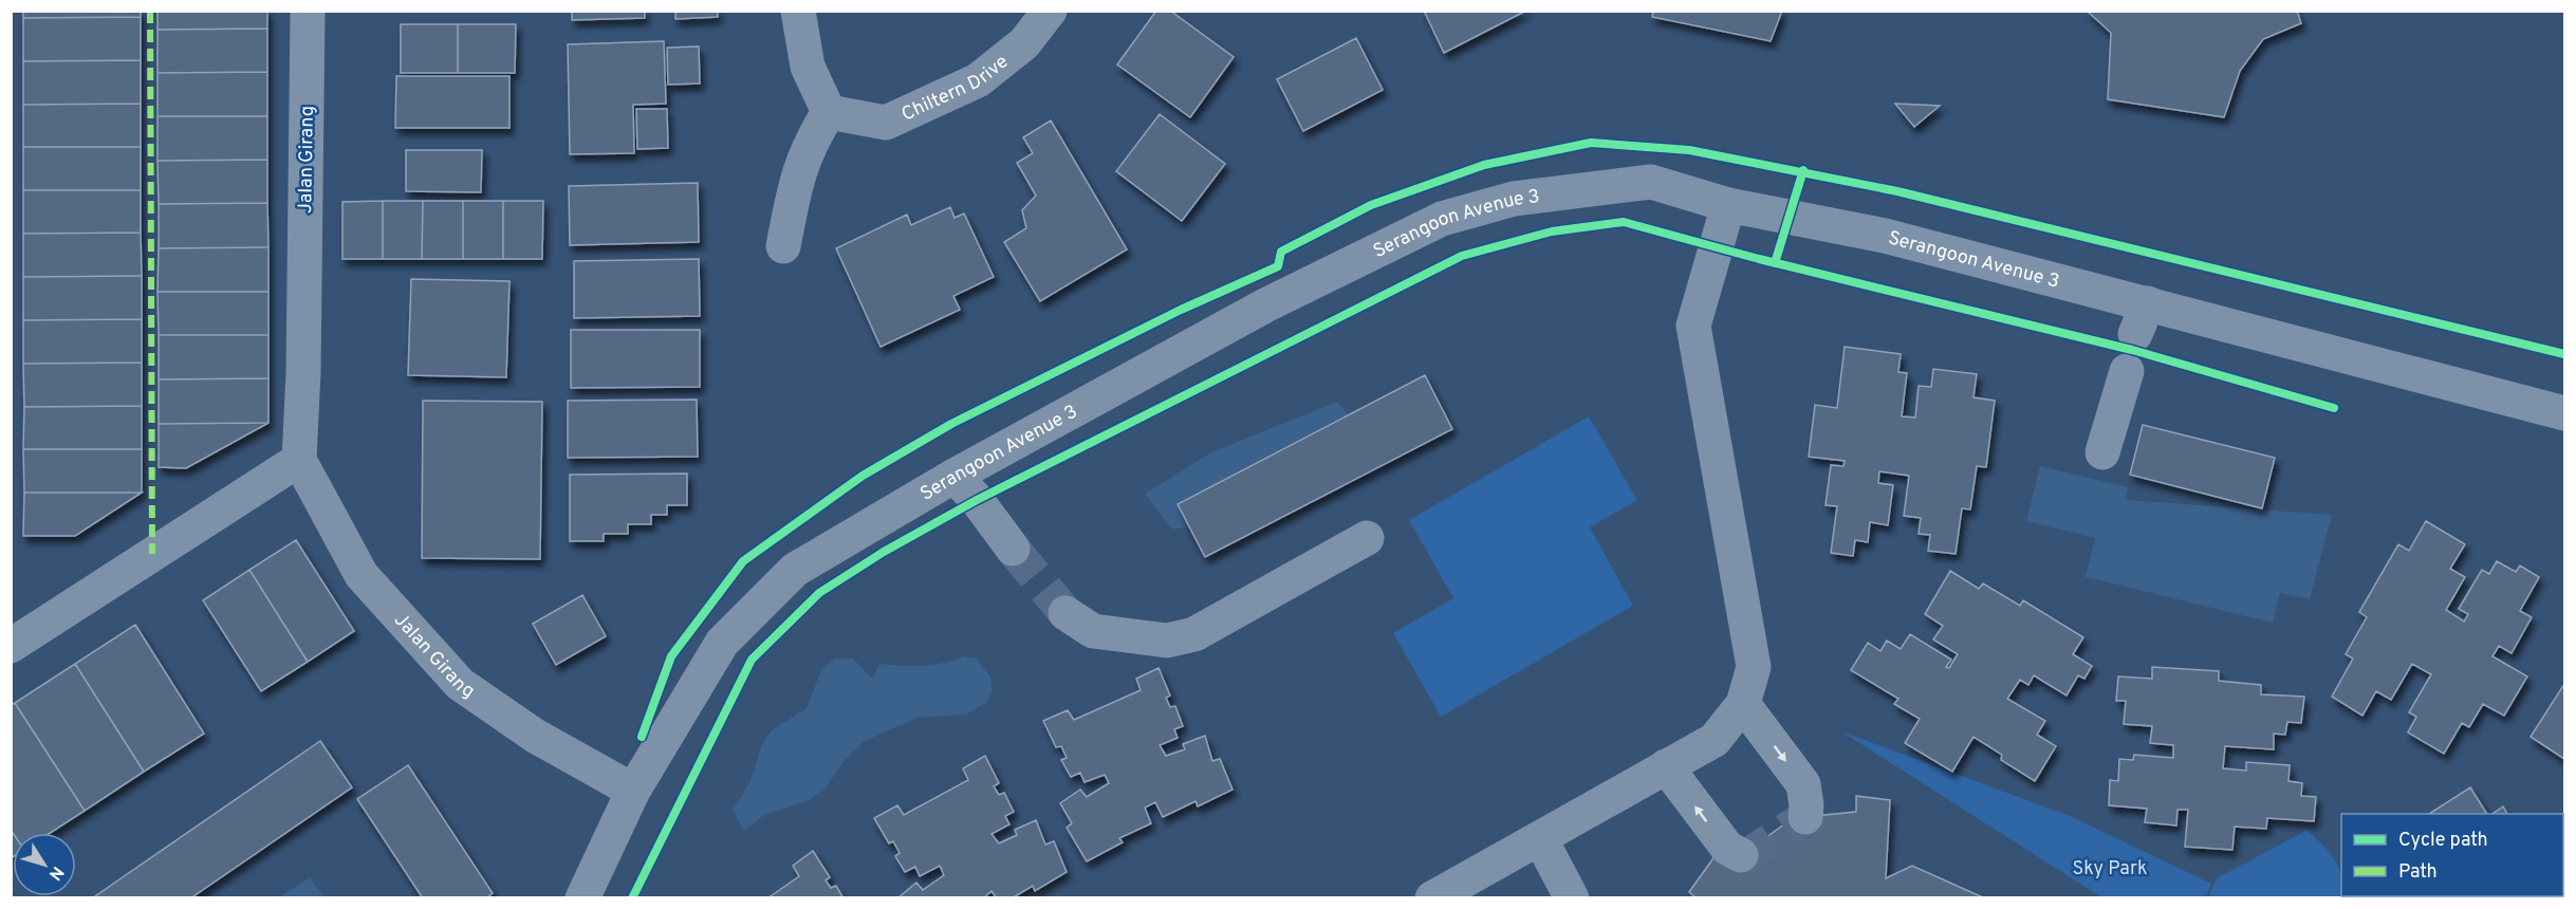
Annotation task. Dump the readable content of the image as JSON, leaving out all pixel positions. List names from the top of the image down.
{
  "streets": {
    "street": ["Chiltern Drive", "Jalan Girang", "Serangoon Avenue 3"]
  },
  "crossings": [
    ["Jalan Girang", "Serangoon Avenue 3"]
  ],
  "parks": ["Sky Park"],
  "legend": ["Cycle path", "Path"],
  "north": "bottom right"
}
